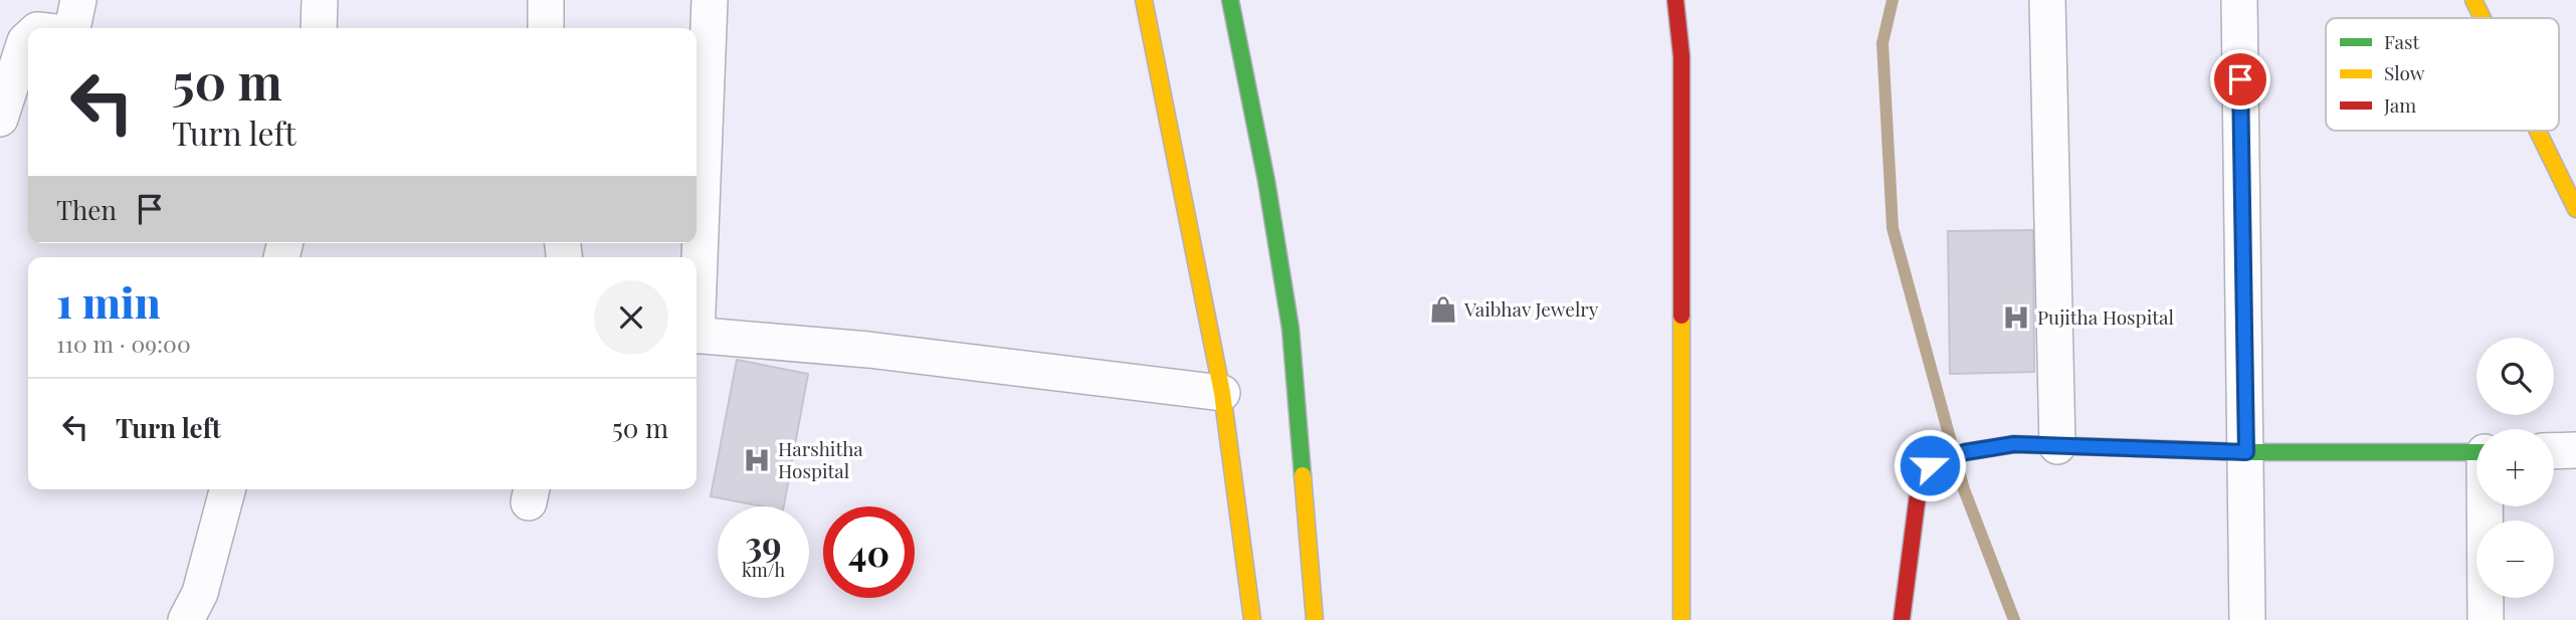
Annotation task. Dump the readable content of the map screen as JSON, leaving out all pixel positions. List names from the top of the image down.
{
  "places": {
    "shop": ["Vaibhav Jewelry"],
    "hospital": ["Pujitha Hospital", "Harshitha Hospital"]
  },
  "legend": ["Fast", "Slow", "Jam"],
  "page": {
    "turn": ["50 m", "Turn left"],
    "then": "Then",
    "heading": ["1 min", "110 m · 09:00"],
    "map_buttons": ["+", "−"],
    "list": [
      {
        "name": "Turn left",
        "value": "50 m"
      }
    ],
    "speed": "39 km/h",
    "limit": "40"
  }
}
